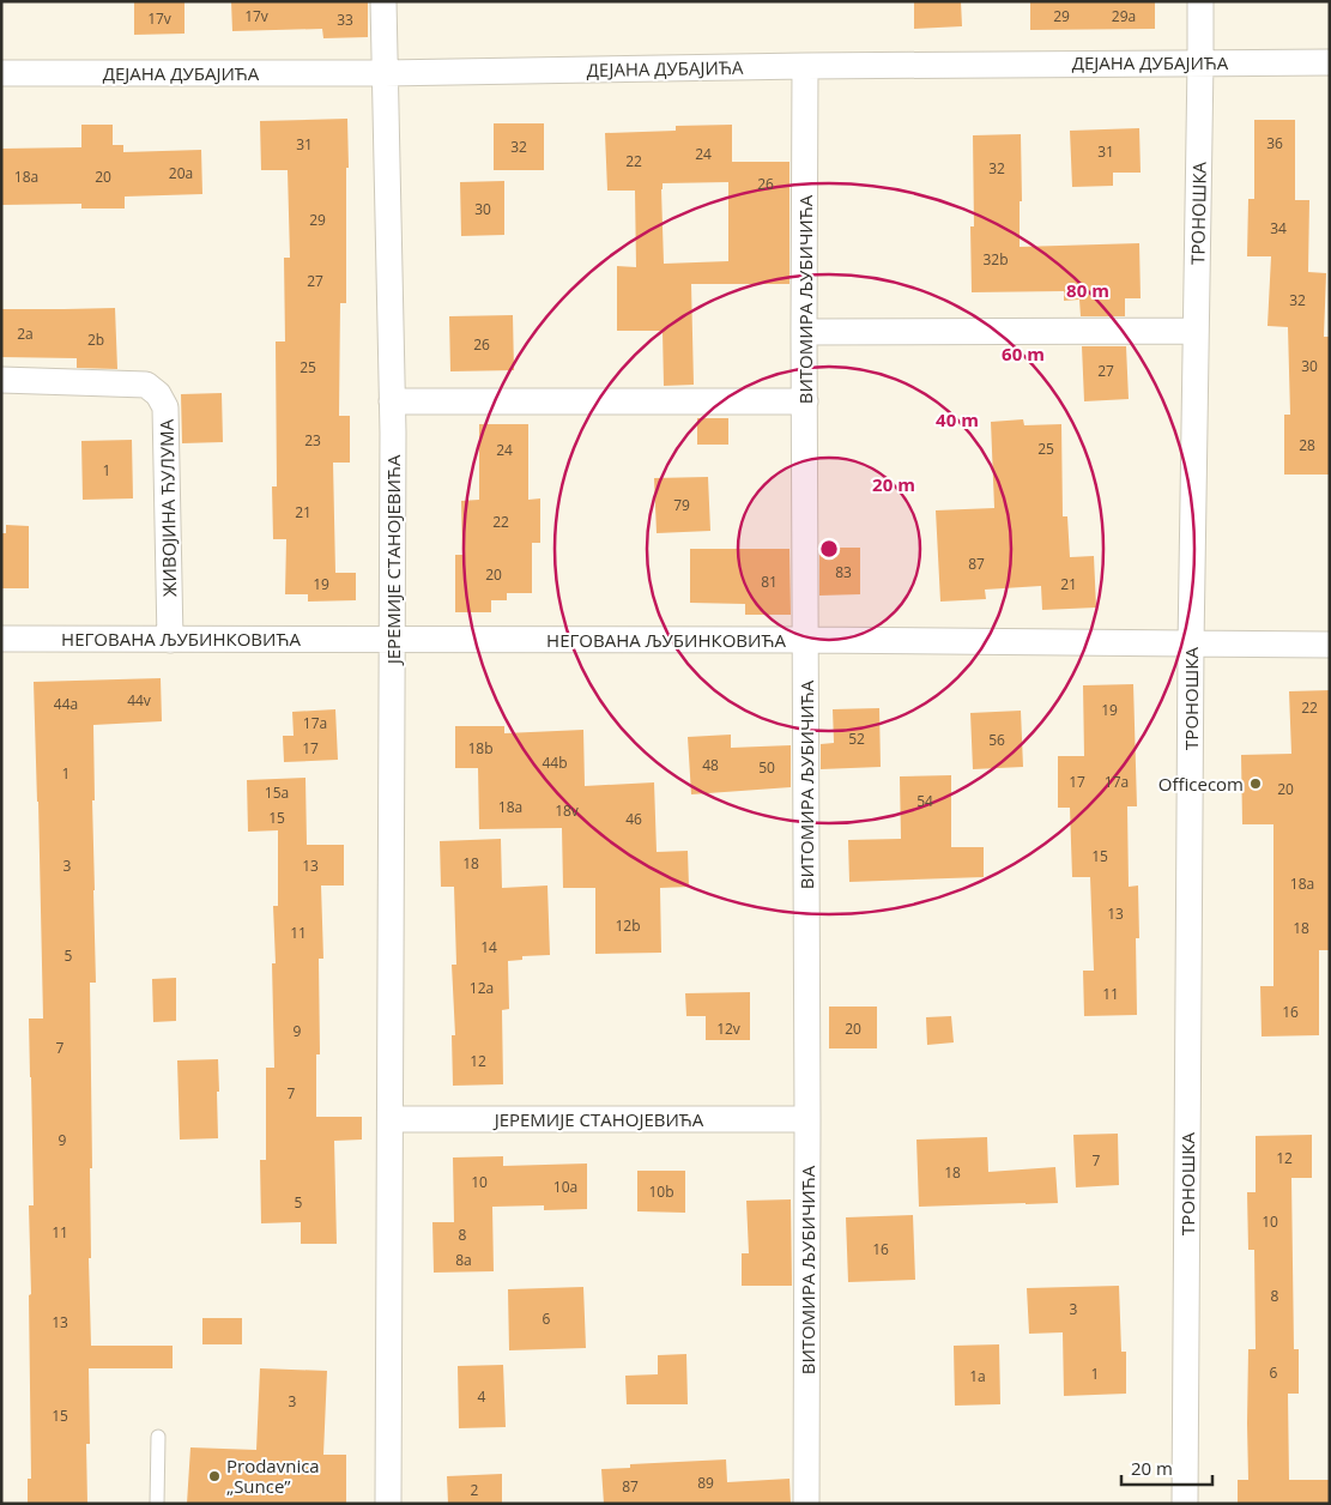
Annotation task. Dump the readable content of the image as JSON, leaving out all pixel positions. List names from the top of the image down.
{
  "streets": {
    "street": [
      "ДЕЈАНА ДУБАЈИЋА",
      "ТРОНОШКА",
      "ВИТОМИРА ЉУБИЧИЋА",
      "ЖИВОЈИНА ЋУЛУМА",
      "ЈЕРЕМИЈЕ СТАНОЈЕВИЋА",
      "НЕГОВАНА ЉУБИНКОВИЋА"
    ]
  },
  "crossings": [
    ["ДЕЈАНА ДУБАЈИЋА", "ТРОНОШКА"],
    ["ДЕЈАНА ДУБАЈИЋА", "ВИТОМИРА ЉУБИЧИЋА"],
    ["ДЕЈАНА ДУБАЈИЋА", "ЈЕРЕМИЈЕ СТАНОЈЕВИЋА"],
    ["ТРОНОШКА", "НЕГОВАНА ЉУБИНКОВИЋА"],
    ["ВИТОМИРА ЉУБИЧИЋА", "ЈЕРЕМИЈЕ СТАНОЈЕВИЋА"],
    ["ВИТОМИРА ЉУБИЧИЋА", "НЕГОВАНА ЉУБИНКОВИЋА"],
    ["ЖИВОЈИНА ЋУЛУМА", "НЕГОВАНА ЉУБИНКОВИЋА"],
    ["ЈЕРЕМИЈЕ СТАНОЈЕВИЋА", "НЕГОВАНА ЉУБИНКОВИЋА"]
  ],
  "places": ["Officecom", "Prodavnica „Sunce”"],
  "house_numbers": [
    "17v",
    "29",
    "29a",
    "17v",
    "33",
    "36",
    "31",
    "32",
    "31",
    "24",
    "22",
    "32",
    "20a",
    "18a",
    "20",
    "26",
    "30",
    "29",
    "34",
    "32b",
    "27",
    "32",
    "2a",
    "2b",
    "26",
    "30",
    "25",
    "27",
    "23",
    "28",
    "25",
    "24",
    "1",
    "79",
    "21",
    "22",
    "87",
    "83",
    "20",
    "81",
    "19",
    "21",
    "44v",
    "44a",
    "22",
    "19",
    "17a",
    "52",
    "56",
    "17",
    "18b",
    "44b",
    "48",
    "50",
    "1",
    "17",
    "17a",
    "20",
    "15a",
    "54",
    "18a",
    "18v",
    "15",
    "46",
    "15",
    "18",
    "3",
    "13",
    "18a",
    "13",
    "12b",
    "18",
    "11",
    "14",
    "5",
    "12a",
    "11",
    "16",
    "12v",
    "20",
    "9",
    "7",
    "12",
    "7",
    "9",
    "12",
    "7",
    "18",
    "10",
    "10a",
    "10b",
    "5",
    "10",
    "11",
    "8",
    "16",
    "8a",
    "8",
    "3",
    "6",
    "13",
    "6",
    "1",
    "1a",
    "4",
    "3",
    "15",
    "89",
    "87",
    "2"
  ],
  "scale_bar": "20 m",
  "rings": [
    "80 m",
    "60 m",
    "40 m",
    "20 m"
  ]
}
